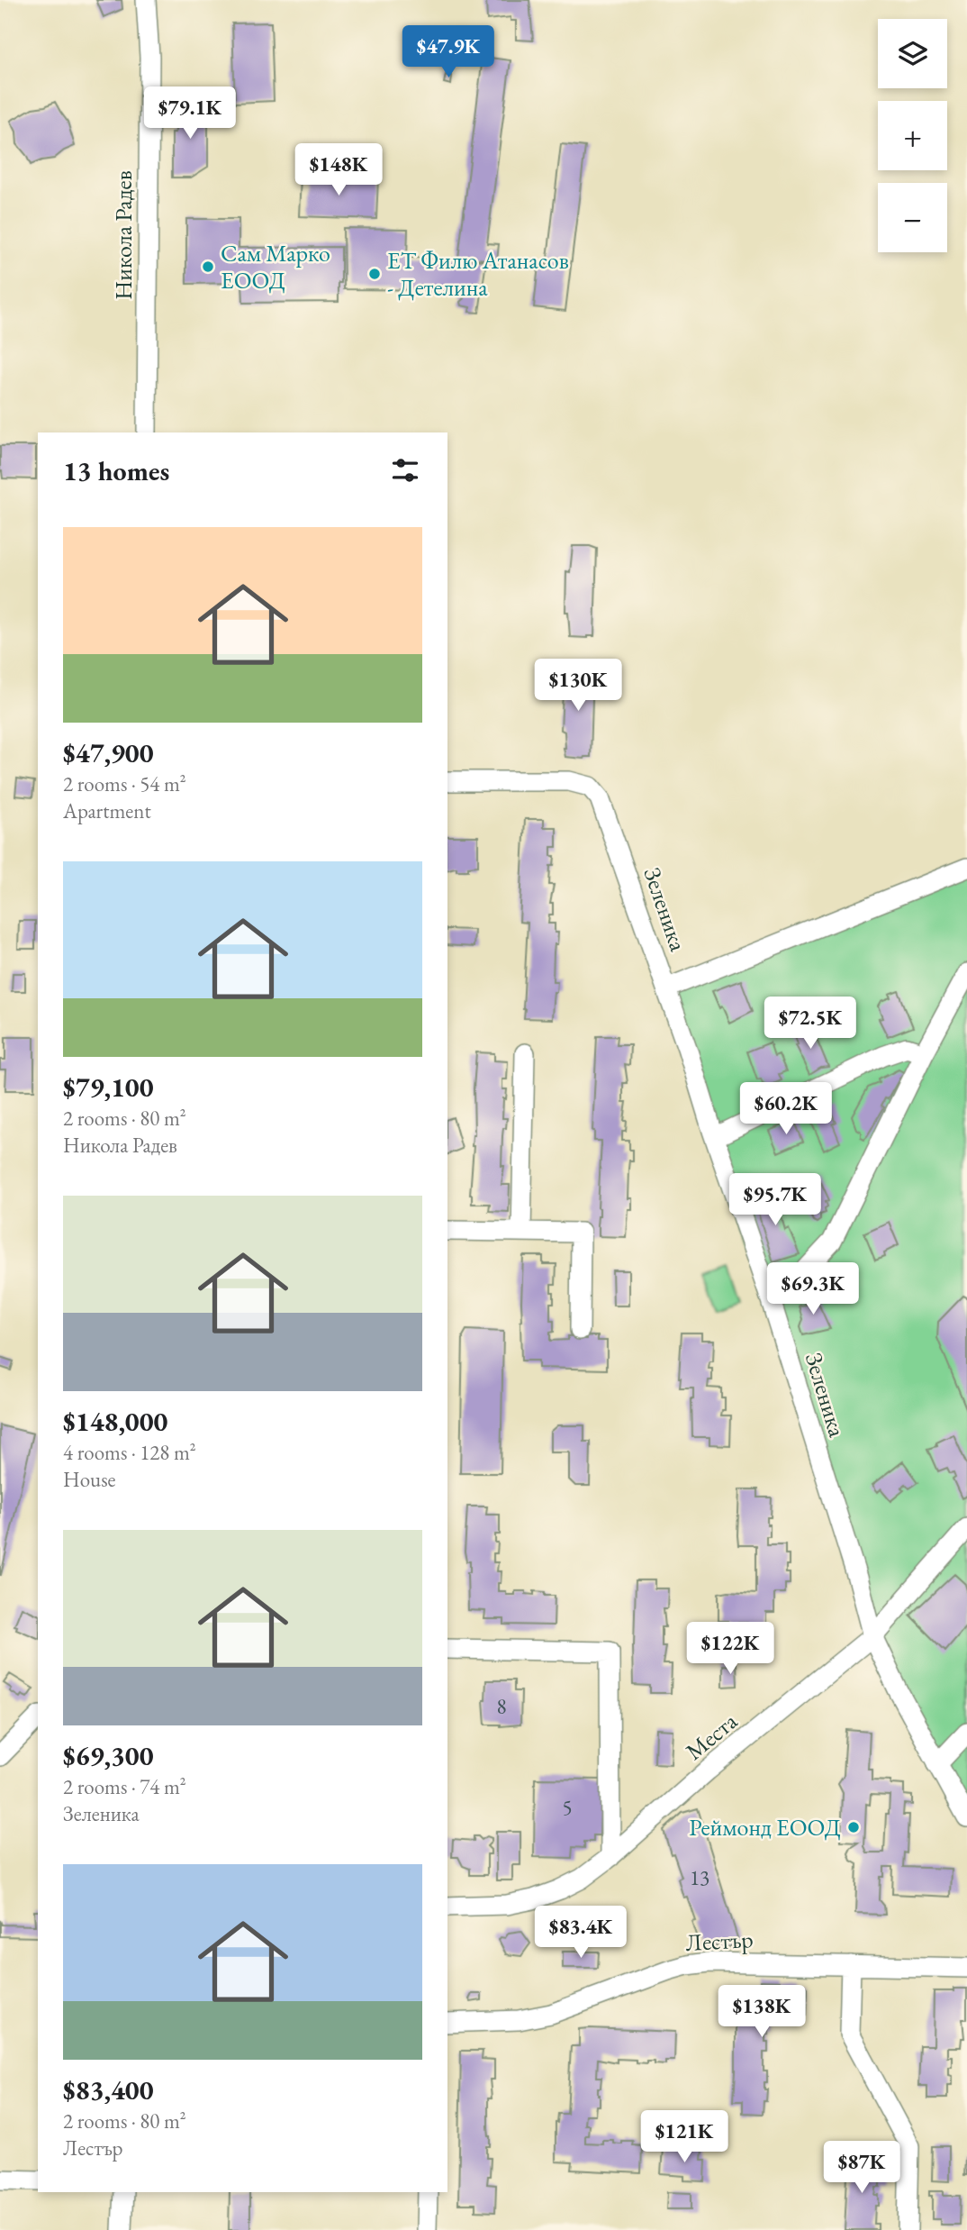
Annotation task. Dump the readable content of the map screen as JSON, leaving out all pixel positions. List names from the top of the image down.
{
  "streets": {
    "street": [
      "Никола Радев",
      "Зеленика",
      "Места",
      "Лестър"
    ]
  },
  "crossings": [
    ["Зеленика", "Места"]
  ],
  "places": ["Сам Марко ЕООД", "ЕТ Филю Атанасов - Детелина", "Реймонд ЕООД"],
  "house_numbers": ["8", "5", "13"],
  "page": {
    "map_buttons": ["+", "−"],
    "price": [
      "$47.9K",
      "$79.1K",
      "$148K",
      "$130K",
      "$72.5K",
      "$60.2K",
      "$95.7K",
      "$69.3K",
      "$122K",
      "$83.4K",
      "$138K",
      "$121K",
      "$87K"
    ],
    "heading": "13 homes",
    "list": [
      {
        "name": "$47,900",
        "note": "2 rooms · 54 m² · Apartment"
      },
      {
        "name": "$79,100",
        "note": "2 rooms · 80 m² · Никола Радев"
      },
      {
        "name": "$148,000",
        "note": "4 rooms · 128 m² · House"
      },
      {
        "name": "$69,300",
        "note": "2 rooms · 74 m² · Зеленика"
      },
      {
        "name": "$83,400",
        "note": "2 rooms · 80 m² · Лестър"
      }
    ]
  }
}
